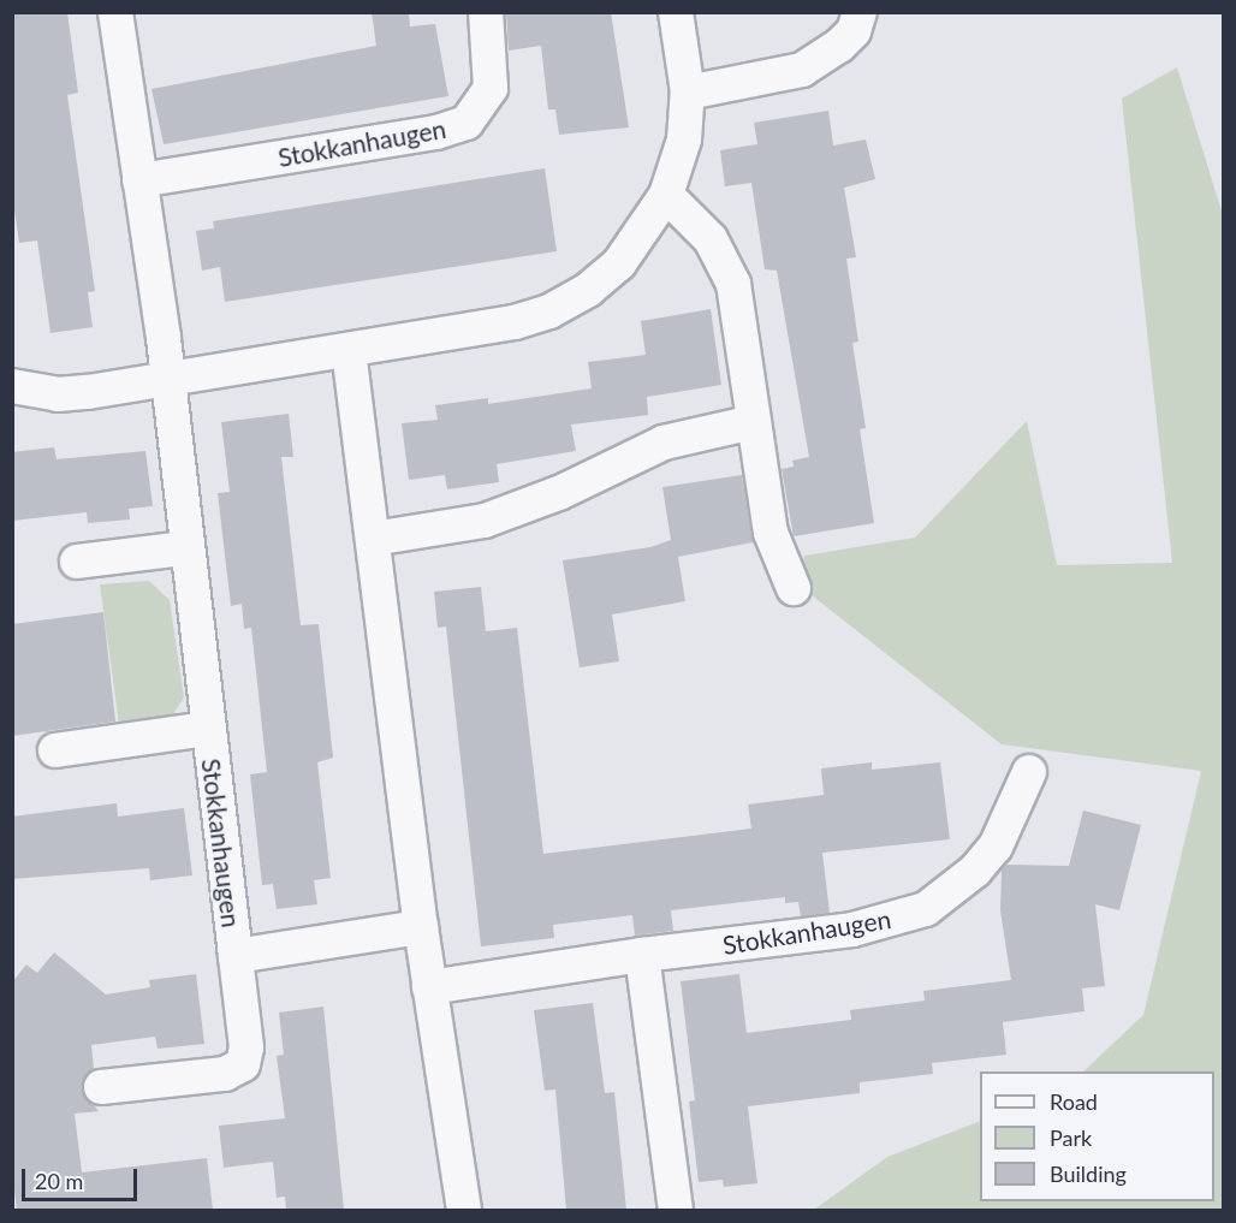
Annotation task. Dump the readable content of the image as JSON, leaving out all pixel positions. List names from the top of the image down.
{
  "streets": {
    "street": ["Stokkanhaugen"]
  },
  "legend": ["Road", "Park", "Building"],
  "scale_bar": "20 m"
}
